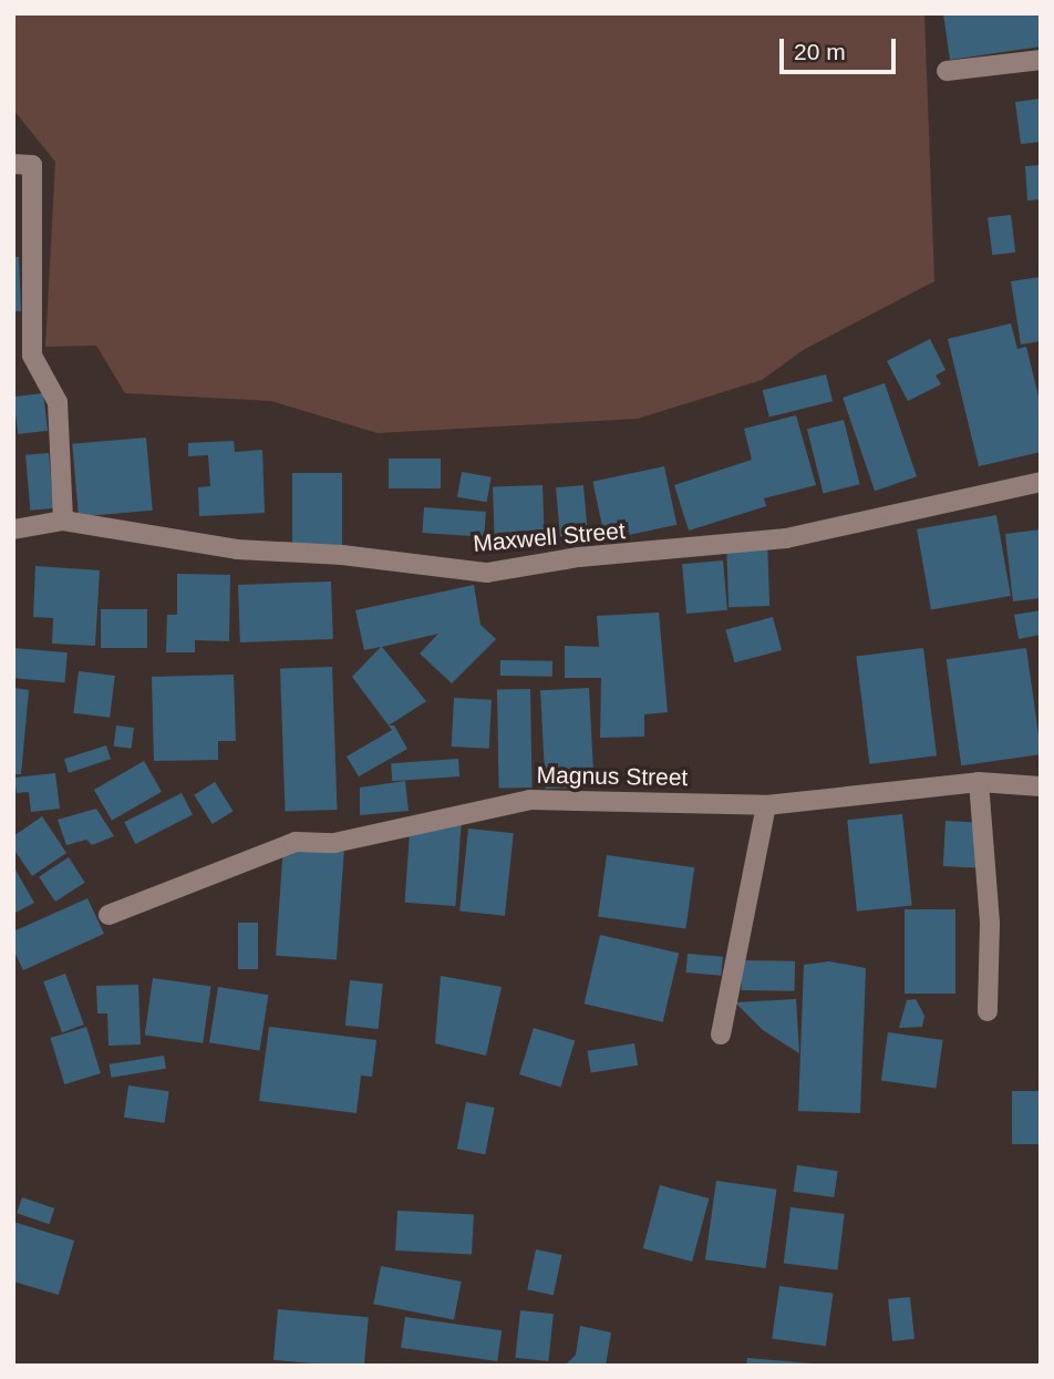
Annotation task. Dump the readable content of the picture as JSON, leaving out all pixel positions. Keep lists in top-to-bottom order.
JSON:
{
  "streets": {
    "street": ["Maxwell Street", "Magnus Street"]
  },
  "scale_bar": "20 m"
}
